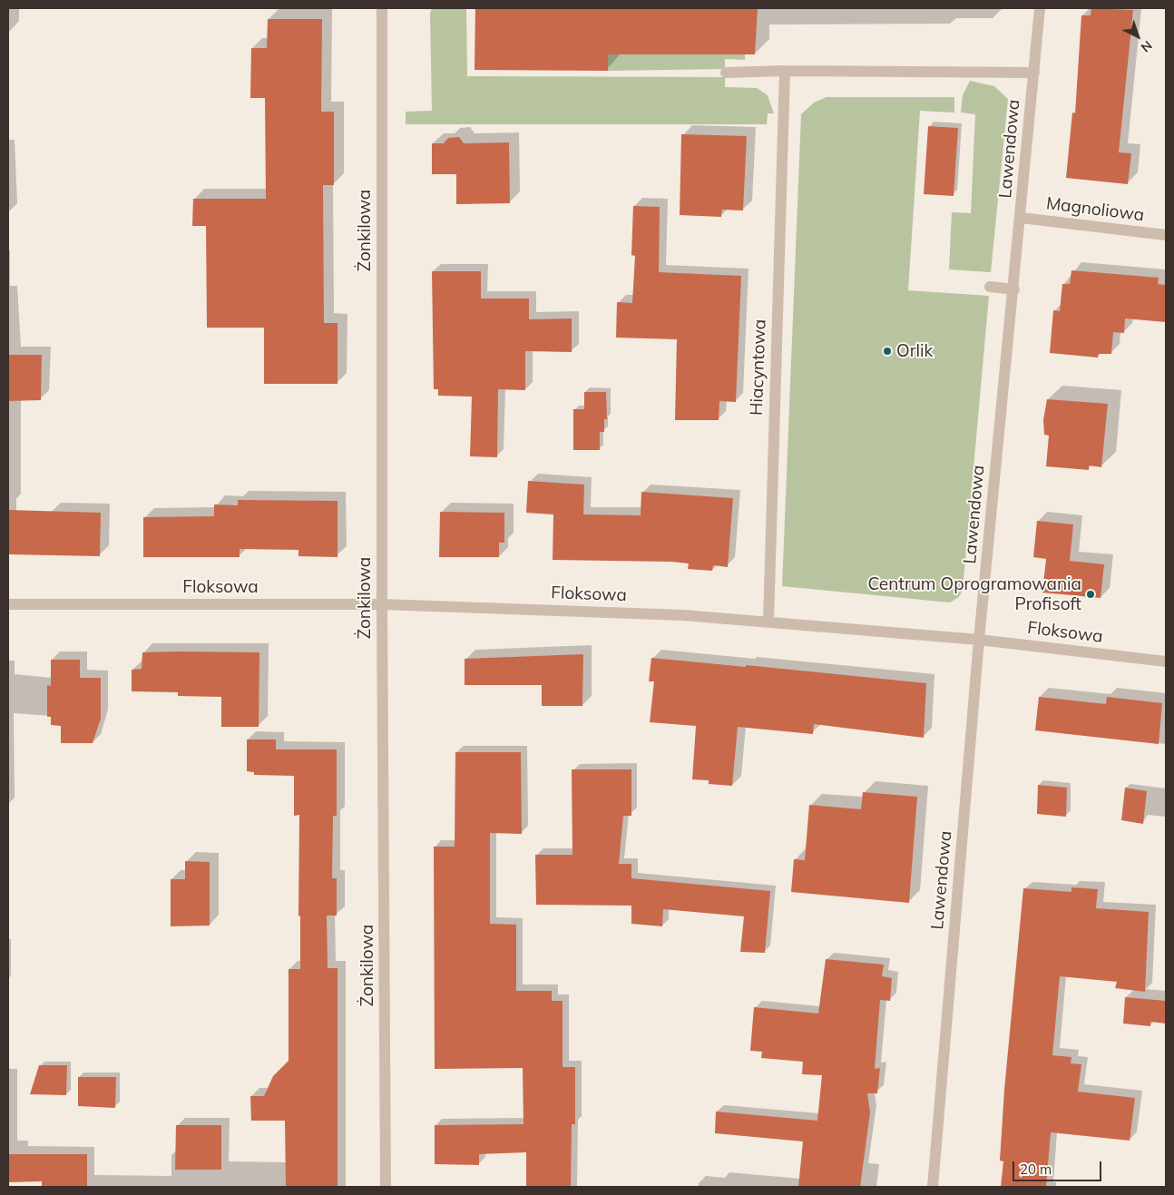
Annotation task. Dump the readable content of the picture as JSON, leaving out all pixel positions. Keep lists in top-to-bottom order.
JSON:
{
  "streets": {
    "street": [
      "Lawendowa",
      "Magnoliowa",
      "Żonkilowa",
      "Hiacyntowa",
      "Floksowa"
    ]
  },
  "crossings": [
    ["Lawendowa", "Magnoliowa"],
    ["Lawendowa", "Floksowa"],
    ["Żonkilowa", "Floksowa"],
    ["Hiacyntowa", "Floksowa"]
  ],
  "places": ["Orlik", "Centrum Oprogramowania Profisoft"],
  "scale_bar": "20 m",
  "north": "bottom right"
}
